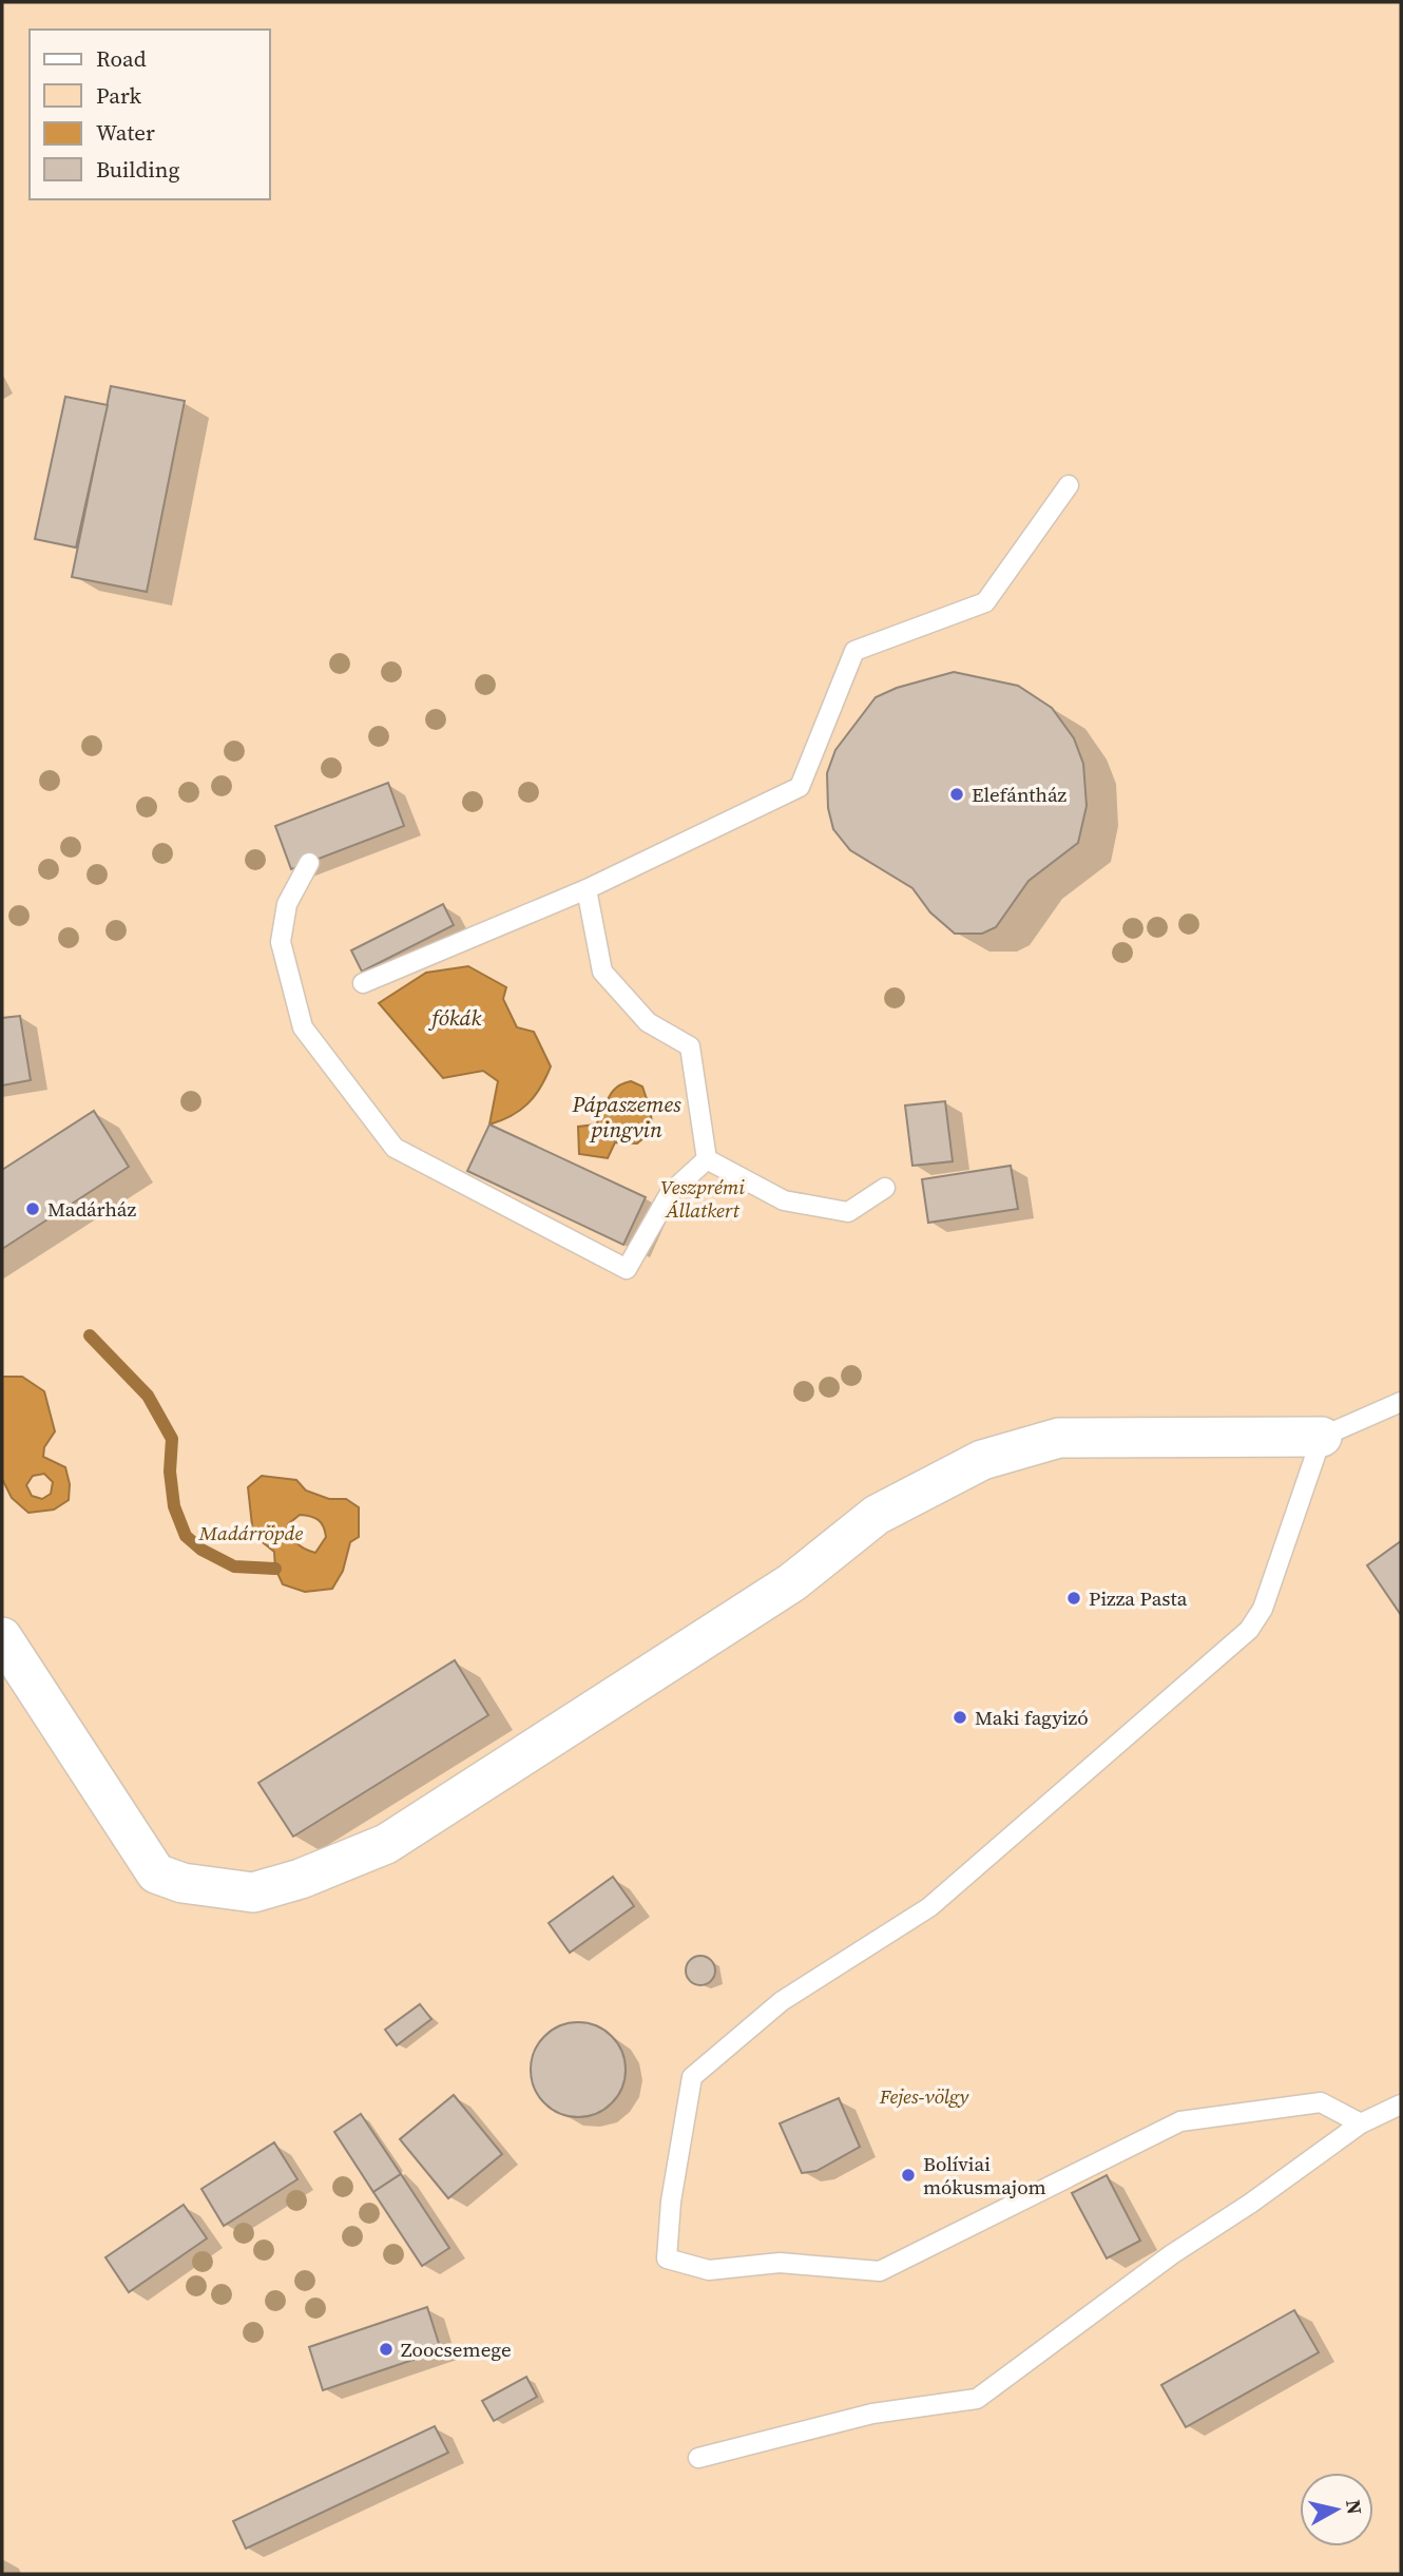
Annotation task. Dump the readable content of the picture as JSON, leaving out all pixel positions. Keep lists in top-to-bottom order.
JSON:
{
  "water": ["fókák", "Pápaszemes pingvin"],
  "parks": ["Veszprémi Állatkert", "Madárröpde", "Fejes-völgy"],
  "places": [
    "Elefántház",
    "Madárház",
    "Pizza Pasta",
    "Maki fagyizó",
    "Bolíviai mókusmajom",
    "Zoocsemege"
  ],
  "legend": [
    "Road",
    "Park",
    "Water",
    "Building"
  ],
  "north": "right"
}
